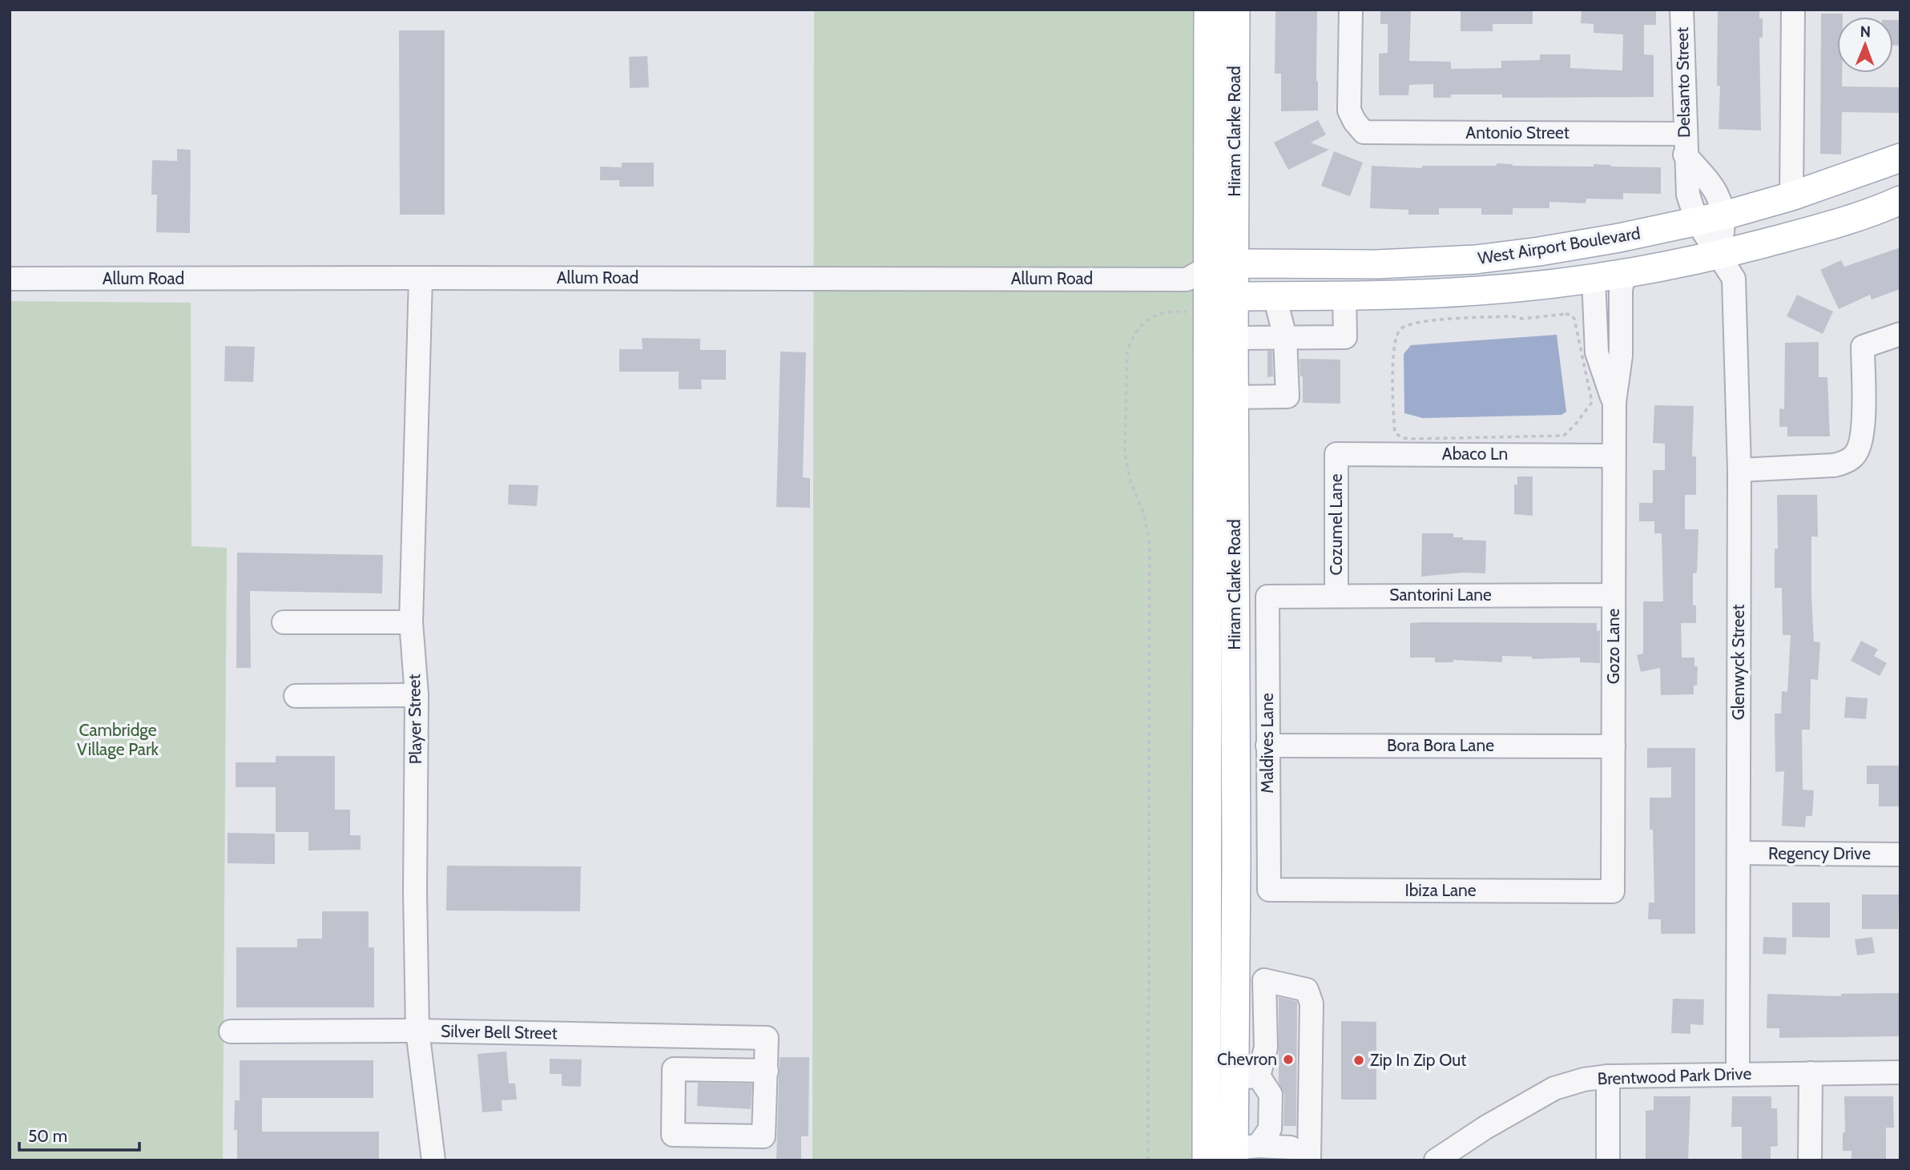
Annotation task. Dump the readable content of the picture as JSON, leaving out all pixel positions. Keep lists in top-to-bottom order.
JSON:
{
  "streets": {
    "main road": ["Hiram Clarke Road", "West Airport Boulevard"],
    "street": [
      "Delsanto Street",
      "Antonio Street",
      "Allum Road",
      "Abaco Ln",
      "Cozumel Lane",
      "Santorini Lane",
      "Gozo Lane",
      "Glenwyck Street",
      "Player Street",
      "Maldives Lane",
      "Bora Bora Lane",
      "Regency Drive",
      "Ibiza Lane",
      "Silver Bell Street",
      "Brentwood Park Drive"
    ]
  },
  "crossings": [
    ["Delsanto Street", "Antonio Street"],
    ["Delsanto Street", "West Airport Boulevard"],
    ["Delsanto Street", "Glenwyck Street"],
    ["Hiram Clarke Road", "West Airport Boulevard"],
    ["Hiram Clarke Road", "Allum Road"],
    ["West Airport Boulevard", "Allum Road"],
    ["West Airport Boulevard", "Glenwyck Street"],
    ["Allum Road", "Player Street"],
    ["Abaco Ln", "Cozumel Lane"],
    ["Abaco Ln", "Gozo Lane"],
    ["Cozumel Lane", "Santorini Lane"],
    ["Santorini Lane", "Gozo Lane"],
    ["Santorini Lane", "Maldives Lane"],
    ["Gozo Lane", "Bora Bora Lane"],
    ["Gozo Lane", "Ibiza Lane"],
    ["Glenwyck Street", "Regency Drive"],
    ["Glenwyck Street", "Brentwood Park Drive"],
    ["Player Street", "Silver Bell Street"],
    ["Maldives Lane", "Bora Bora Lane"],
    ["Maldives Lane", "Ibiza Lane"]
  ],
  "parks": ["Cambridge Village Park"],
  "places": ["Chevron", "Zip In Zip Out"],
  "scale_bar": "50 m",
  "north": "top"
}
